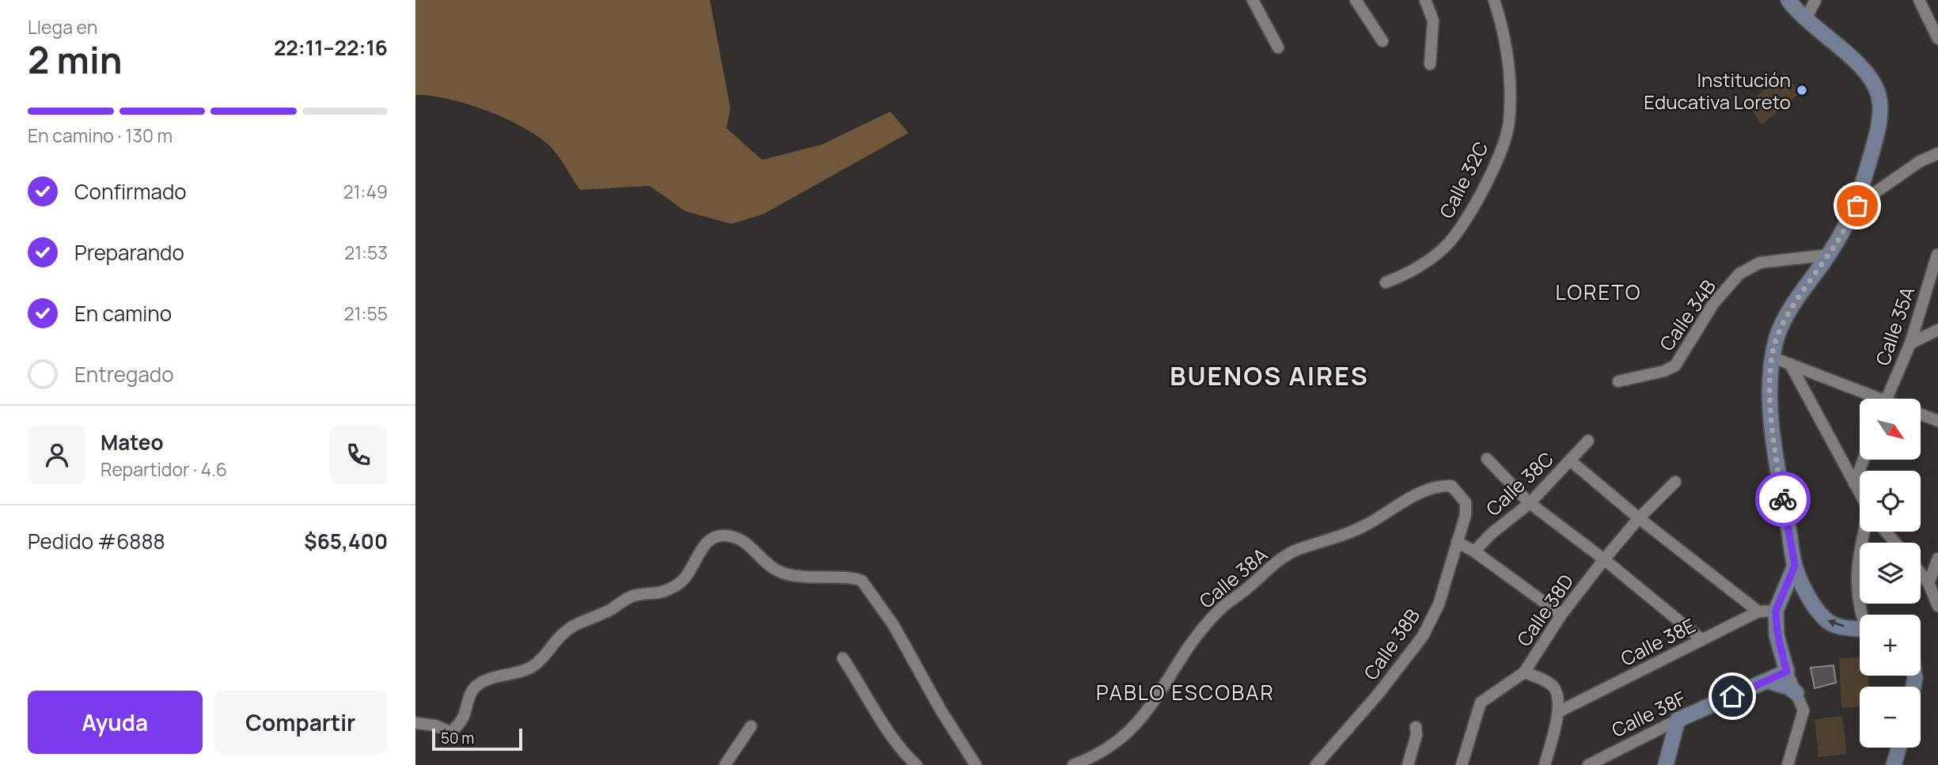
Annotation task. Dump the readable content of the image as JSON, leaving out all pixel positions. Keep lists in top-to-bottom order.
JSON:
{
  "streets": {
    "street": [
      "Calle 32C",
      "Calle 34B",
      "Calle 35A",
      "Calle 38C",
      "Calle 38A",
      "Calle 38D",
      "Calle 38E",
      "Calle 38B",
      "Calle 38F"
    ]
  },
  "crossings": [
    ["Calle 38A", "Calle 38B"]
  ],
  "districts": ["LORETO", "BUENOS AIRES", "PABLO ESCOBAR"],
  "places": ["Institución Educativa Loreto"],
  "scale_bar": "50 m",
  "north": "bottom right",
  "page": {
    "heading": ["2 min", "Llega en", "22:11–22:16"],
    "panel": [
      "Mateo",
      "Repartidor · 4.6",
      "Pedido #6888",
      "$65,400"
    ],
    "bar": "En camino · 130 m",
    "list": [
      ["Confirmado", "21:49"],
      ["Preparando", "21:53"],
      ["En camino", "21:55"],
      "Entregado"
    ],
    "map_buttons": ["+", "−"],
    "buttons": ["Ayuda", "Compartir"],
    "scale": "50 m"
  }
}
